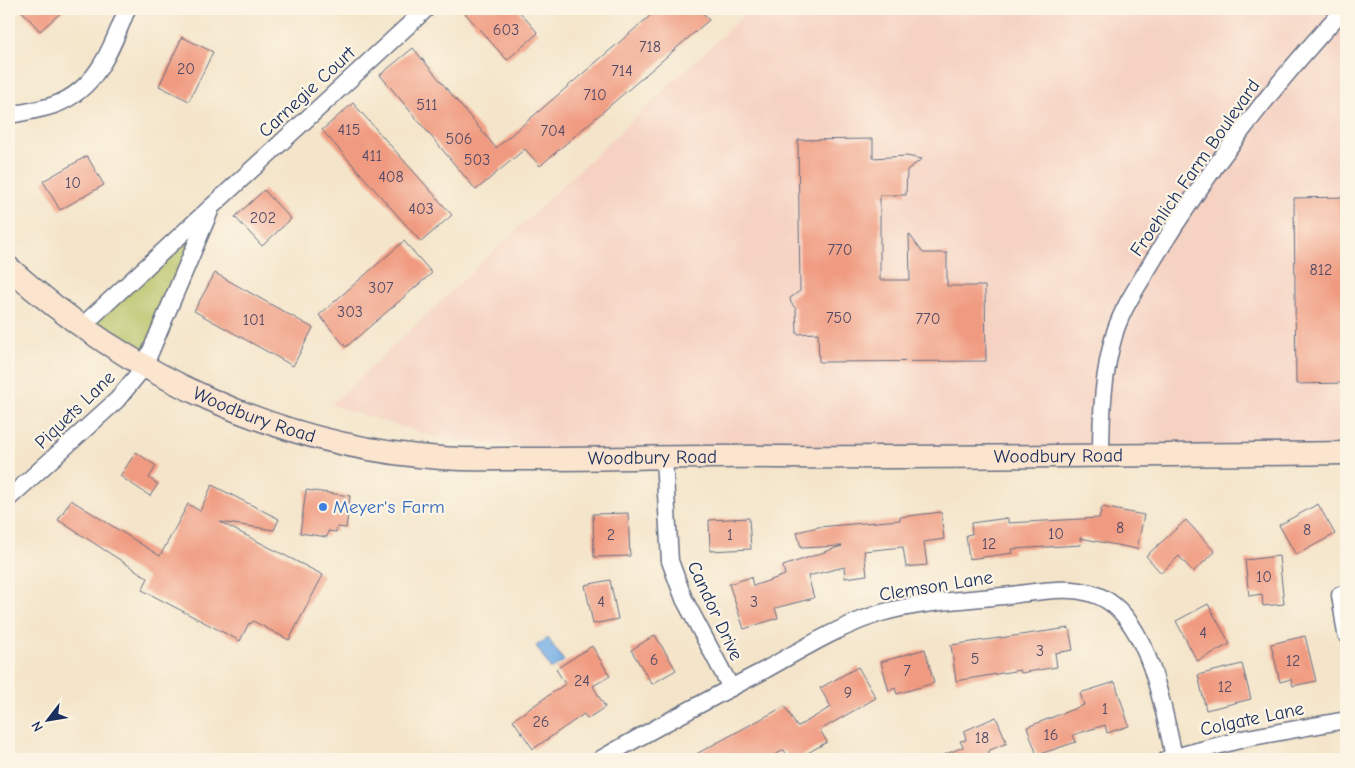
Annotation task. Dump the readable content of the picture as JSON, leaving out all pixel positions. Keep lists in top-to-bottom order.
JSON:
{
  "streets": {
    "main road": ["Woodbury Road"],
    "street": [
      "Carnegie Court",
      "Froehlich Farm Boulevard",
      "Piquets Lane",
      "Clemson Lane",
      "Candor Drive",
      "Colgate Lane"
    ]
  },
  "crossings": [
    ["Carnegie Court", "Piquets Lane"],
    ["Carnegie Court", "Woodbury Road"],
    ["Froehlich Farm Boulevard", "Woodbury Road"],
    ["Piquets Lane", "Woodbury Road"],
    ["Woodbury Road", "Candor Drive"],
    ["Clemson Lane", "Candor Drive"],
    ["Clemson Lane", "Colgate Lane"]
  ],
  "places": ["Meyer's Farm"],
  "house_numbers": [
    "603",
    "718",
    "20",
    "714",
    "710",
    "511",
    "415",
    "704",
    "506",
    "411",
    "503",
    "408",
    "10",
    "403",
    "202",
    "770",
    "812",
    "307",
    "303",
    "750",
    "770",
    "101",
    "8",
    "8",
    "10",
    "2",
    "1",
    "12",
    "10",
    "4",
    "3",
    "4",
    "3",
    "5",
    "6",
    "12",
    "7",
    "24",
    "12",
    "9",
    "1",
    "26",
    "16",
    "18"
  ],
  "north": "bottom left"
}
